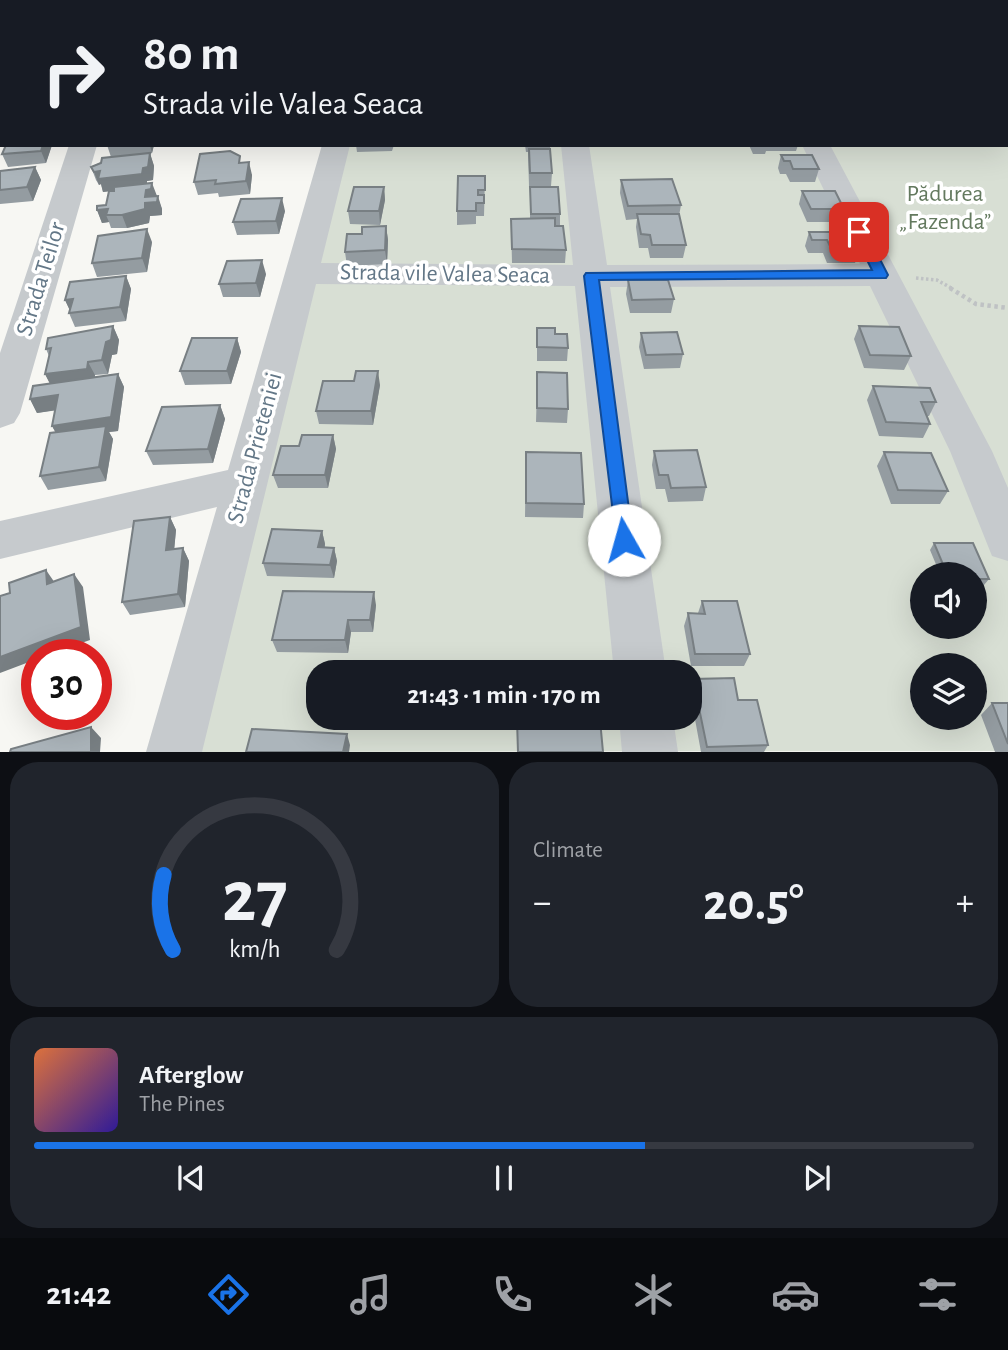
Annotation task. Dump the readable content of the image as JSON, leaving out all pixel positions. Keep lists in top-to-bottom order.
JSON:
{
  "streets": {
    "street": ["Strada vile Valea Seaca", "Strada Teilor", "Strada Prieteniei"]
  },
  "crossings": [
    ["Strada vile Valea Seaca", "Strada Prieteniei"]
  ],
  "parks": ["Pădurea „Fazenda”"],
  "page": {
    "turn": ["80 m", "Strada vile Valea Seaca"],
    "limit": "30",
    "trip": "21:43 · 1 min · 170 m",
    "tile": "Climate",
    "heat": ["−", "20.5°", "+"],
    "song": ["Afterglow", "The Pines"],
    "tabs": "21:42",
    "gauge": ["27", "km/h"]
  }
}
